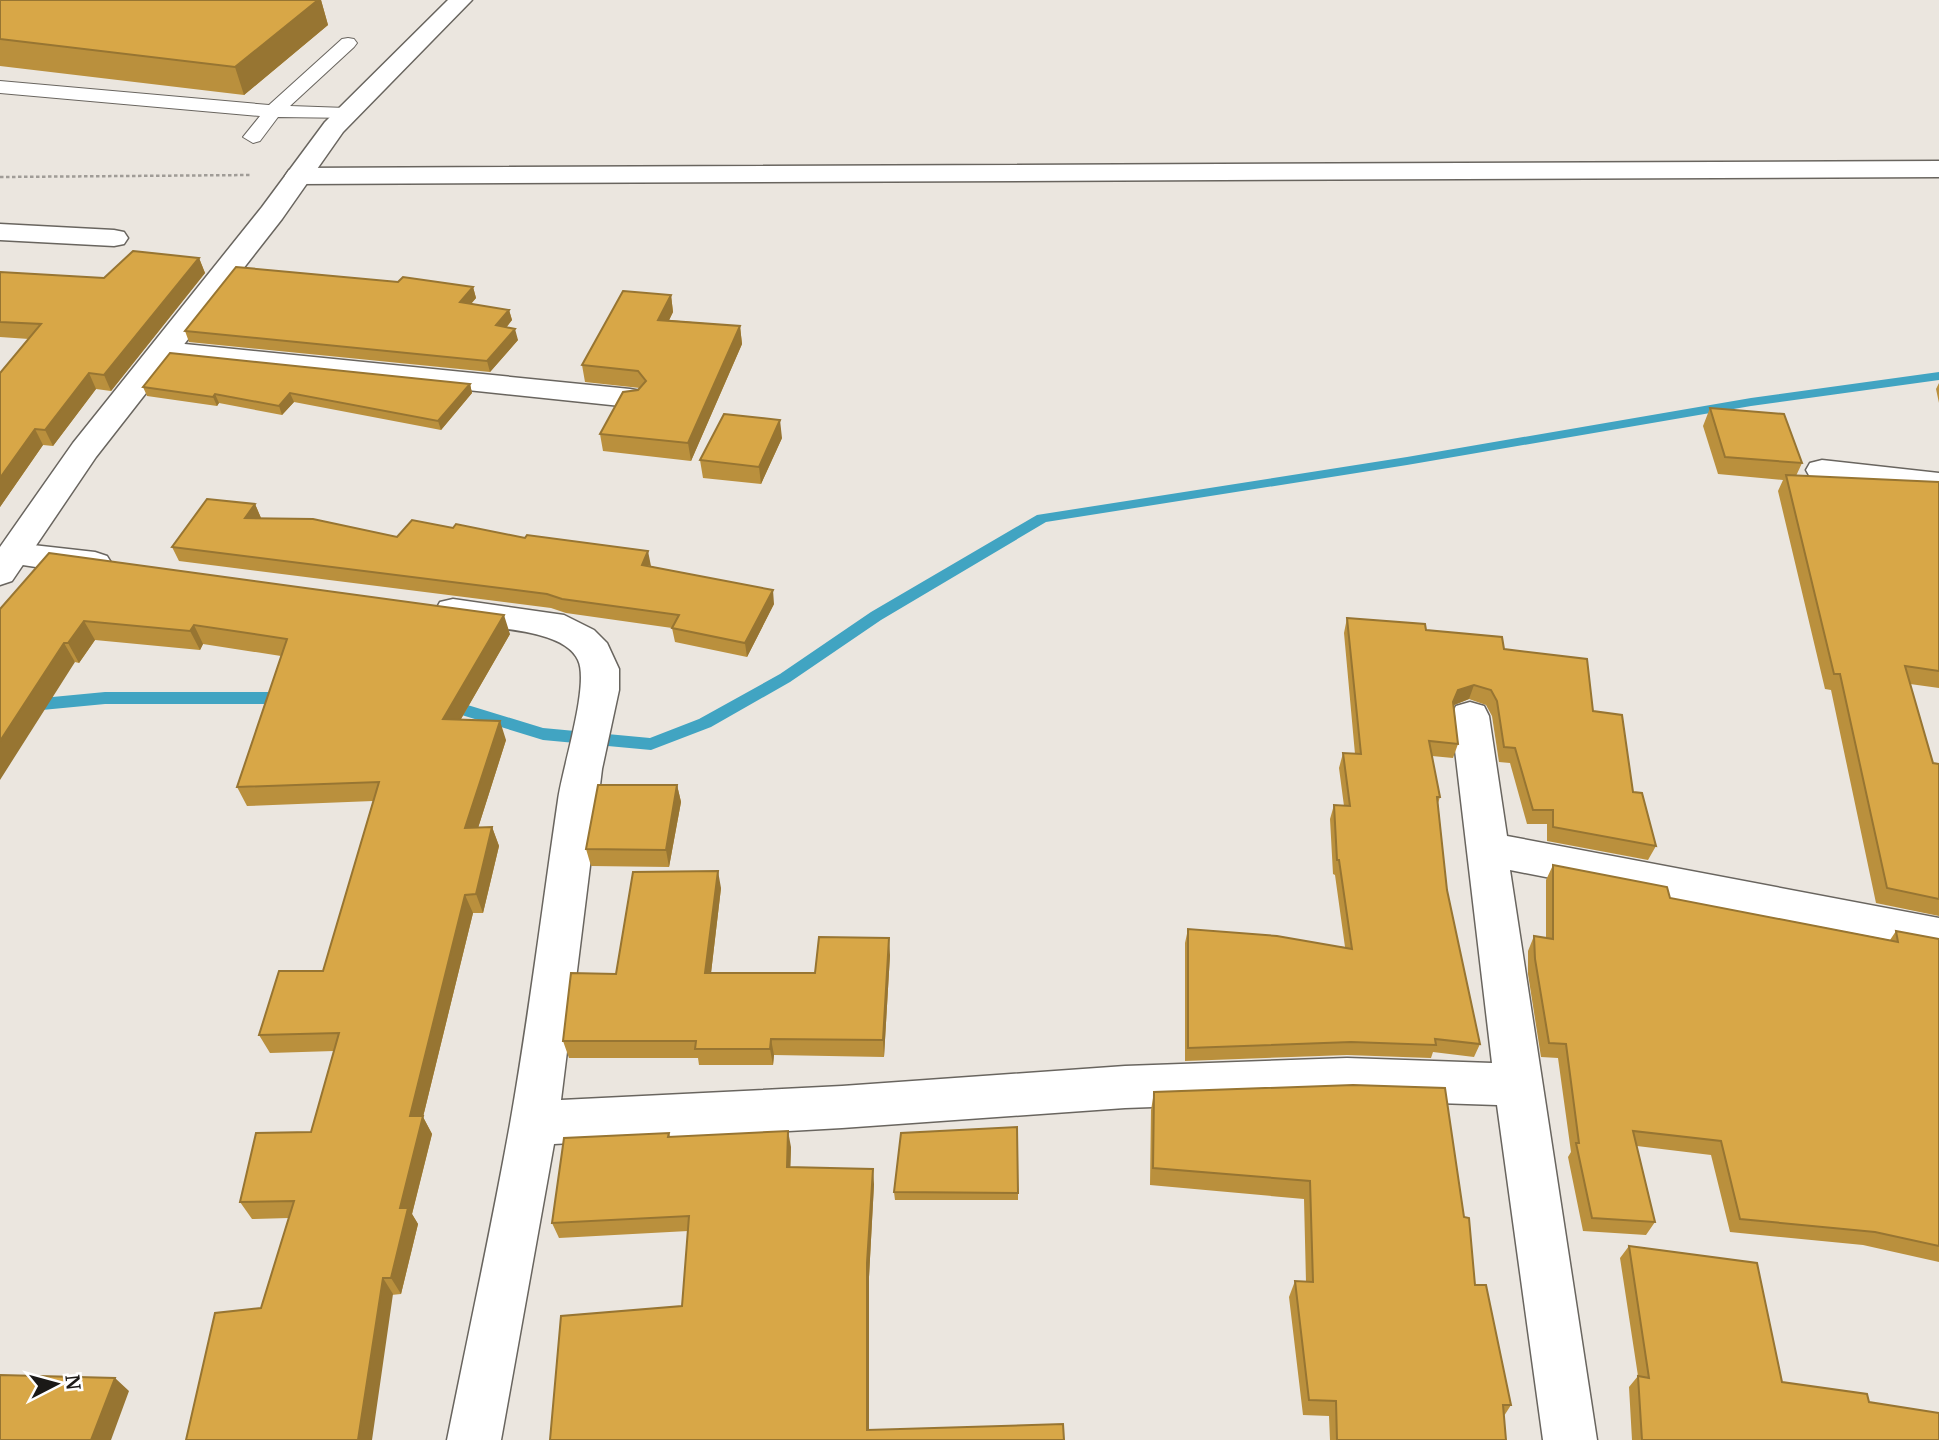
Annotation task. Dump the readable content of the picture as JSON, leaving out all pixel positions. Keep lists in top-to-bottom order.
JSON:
{
  "north": "right"
}
